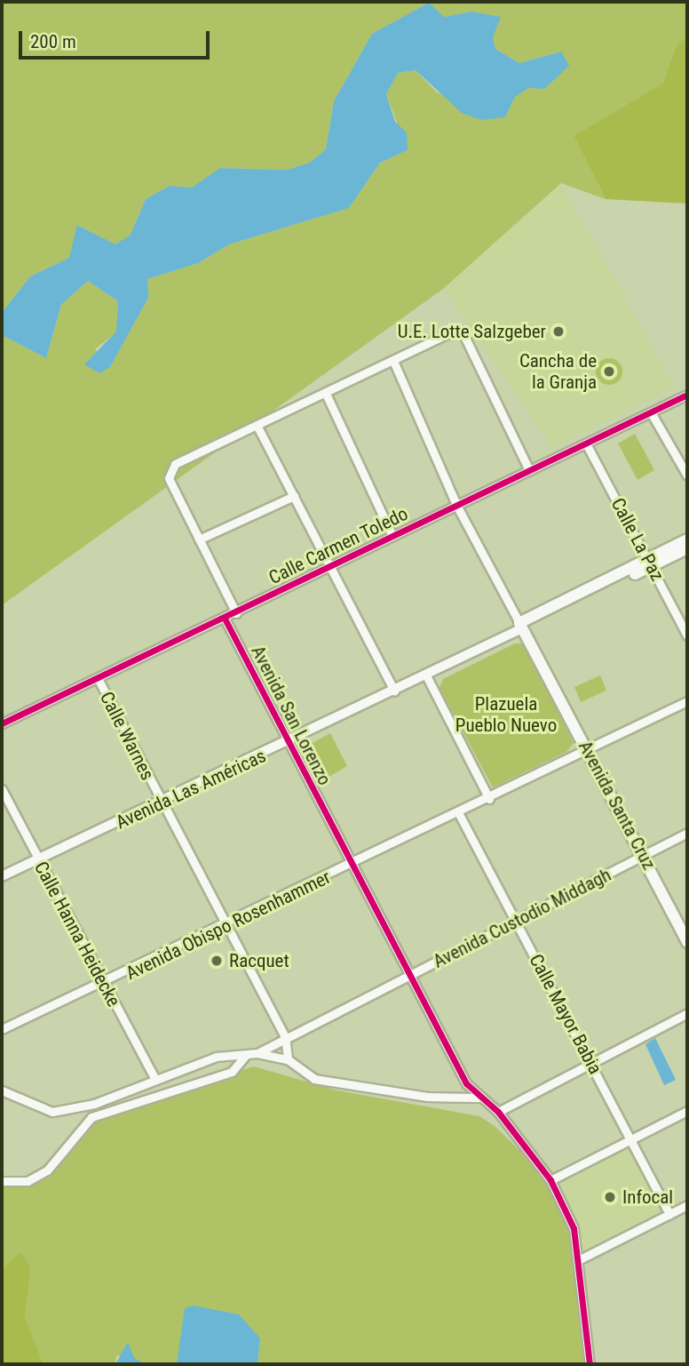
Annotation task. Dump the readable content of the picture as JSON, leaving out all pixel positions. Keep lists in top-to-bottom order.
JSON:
{
  "streets": {
    "main road": ["Avenida Las Américas", "Avenida Santa Cruz"],
    "street": [
      "Calle La Paz",
      "Calle Carmen Toledo",
      "Avenida San Lorenzo",
      "Calle Warnes",
      "Avenida Custodio Middagh",
      "Avenida Obispo Rosenhammer",
      "Calle Hanna Heidecke",
      "Calle Mayor Babia"
    ]
  },
  "crossings": [
    ["Calle La Paz", "Calle Carmen Toledo"],
    ["Calle La Paz", "Avenida Las Américas"],
    ["Calle Carmen Toledo", "Avenida San Lorenzo"],
    ["Calle Carmen Toledo", "Calle Warnes"],
    ["Calle Carmen Toledo", "Avenida Santa Cruz"],
    ["Avenida San Lorenzo", "Avenida Las Américas"],
    ["Avenida San Lorenzo", "Avenida Custodio Middagh"],
    ["Avenida San Lorenzo", "Avenida Obispo Rosenhammer"],
    ["Calle Warnes", "Avenida Las Américas"],
    ["Calle Warnes", "Avenida Custodio Middagh"],
    ["Calle Warnes", "Avenida Obispo Rosenhammer"],
    ["Avenida Las Américas", "Avenida Santa Cruz"],
    ["Avenida Las Américas", "Calle Hanna Heidecke"],
    ["Avenida Santa Cruz", "Avenida Custodio Middagh"],
    ["Avenida Santa Cruz", "Avenida Obispo Rosenhammer"],
    ["Avenida Custodio Middagh", "Calle Mayor Babia"],
    ["Avenida Obispo Rosenhammer", "Calle Hanna Heidecke"],
    ["Avenida Obispo Rosenhammer", "Calle Mayor Babia"]
  ],
  "parks": ["Plazuela Pueblo Nuevo"],
  "places": [
    "U.E. Lotte Salzgeber",
    "Cancha de la Granja",
    "Racquet",
    "Infocal"
  ],
  "scale_bar": "200 m"
}
